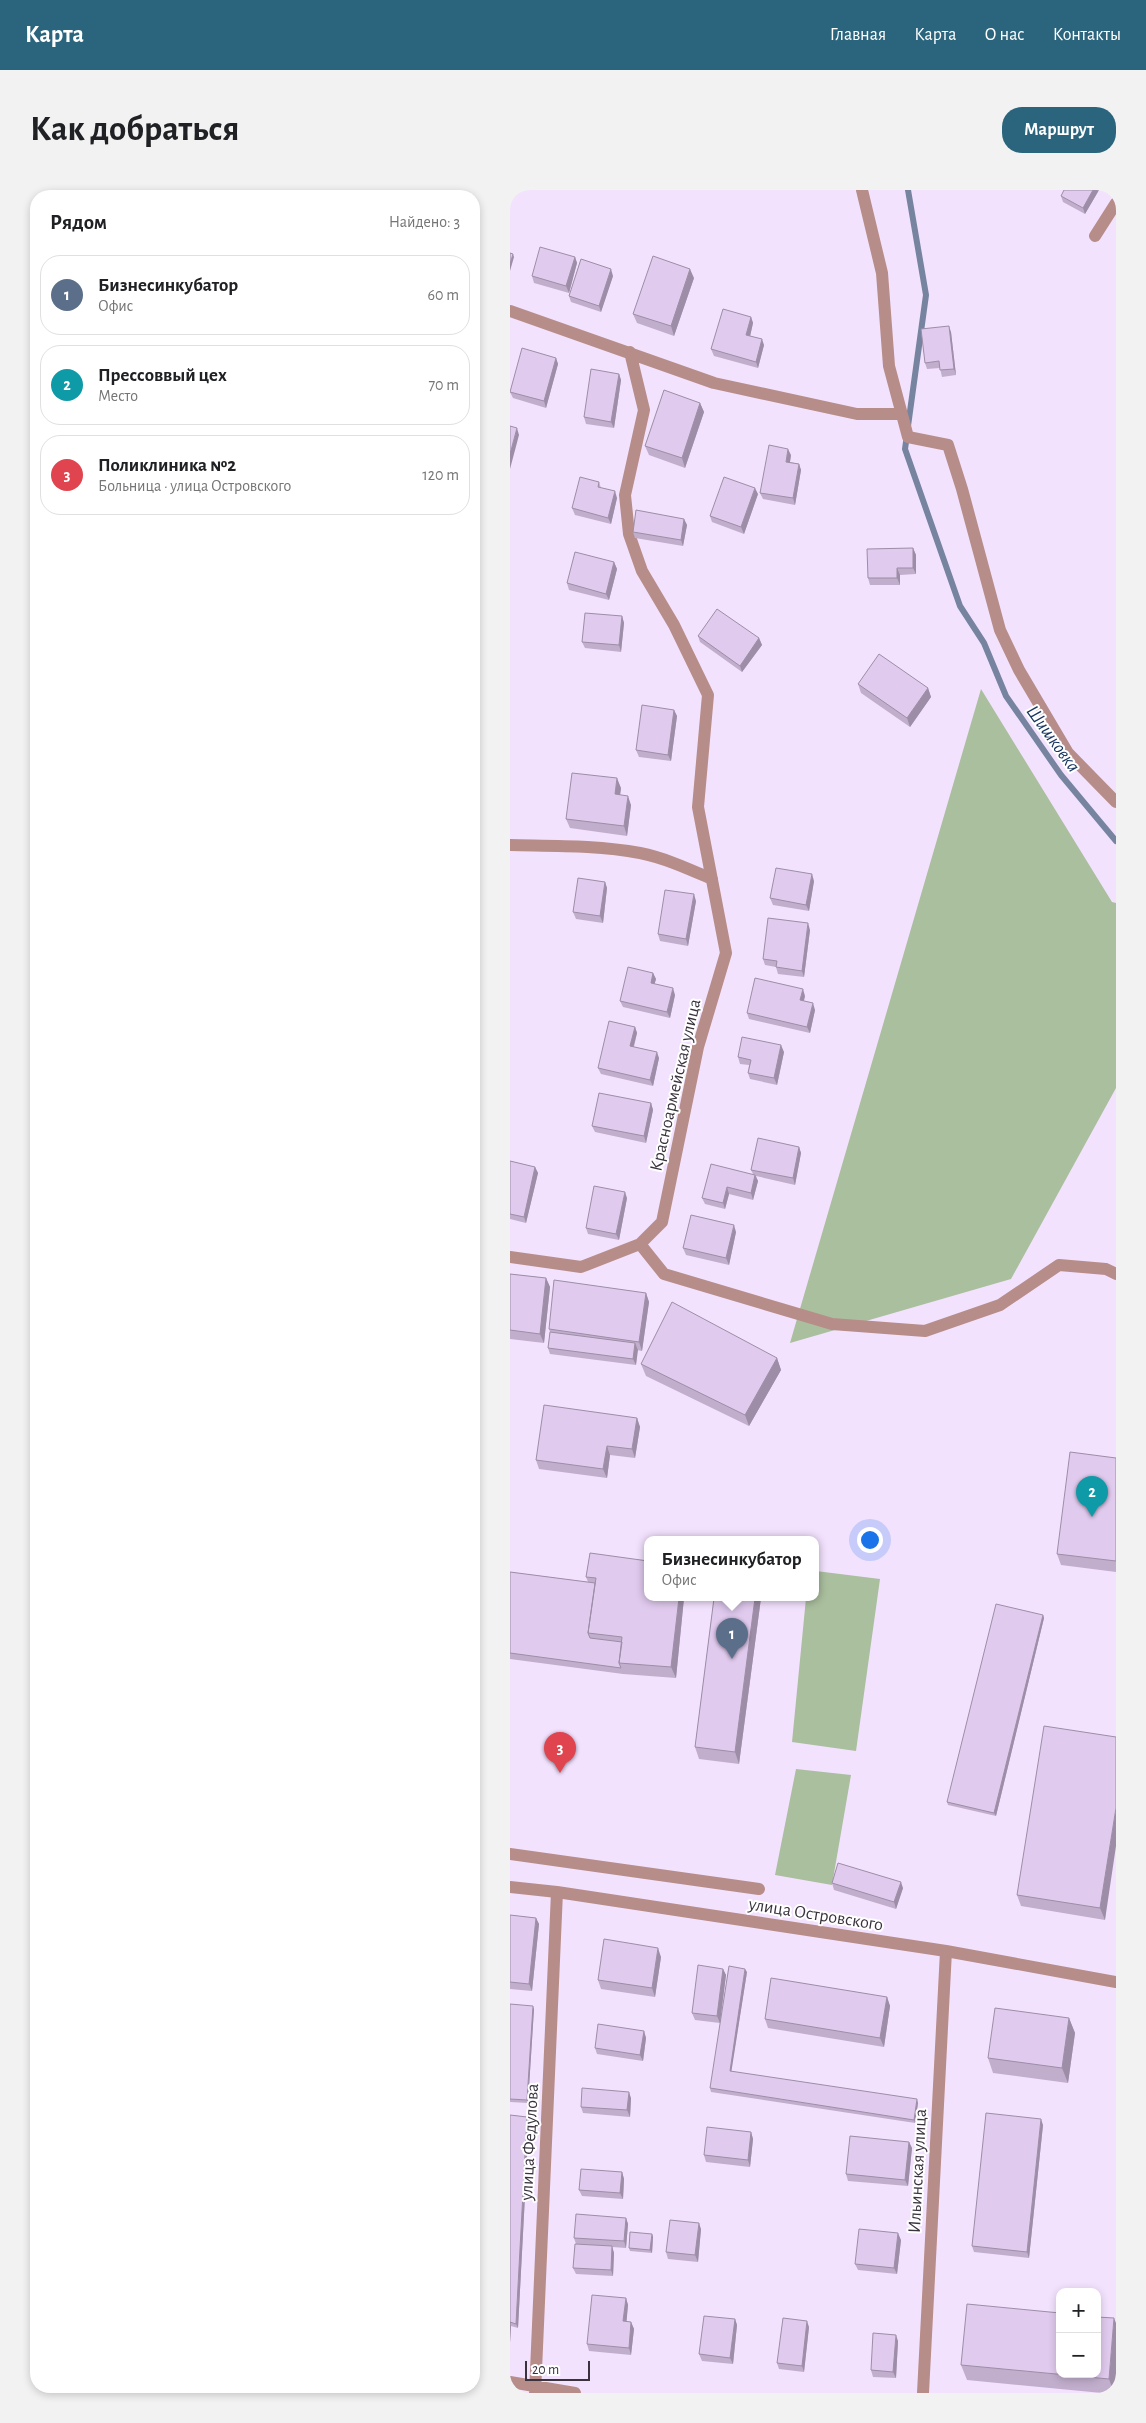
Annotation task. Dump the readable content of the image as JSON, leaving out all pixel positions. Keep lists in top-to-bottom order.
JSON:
{
  "streets": {
    "street": [
      "Красноармейская улица",
      "улица Островского",
      "улица Федулова",
      "Ильинская улица"
    ]
  },
  "crossings": [
    ["улица Островского", "улица Федулова"],
    ["улица Островского", "Ильинская улица"]
  ],
  "water": ["Шишковка"],
  "scale_bar": "20 m",
  "page": {
    "header": "Карта",
    "nav": [
      "Главная",
      "Карта",
      "О нас",
      "Контакты"
    ],
    "buttons": "Маршрут",
    "title": "Как добраться",
    "heading": ["Рядом", "Найдено: 3"],
    "list": [
      {
        "mark": "1",
        "name": "Бизнесинкубатор",
        "note": "Офис",
        "value": "60 m"
      },
      {
        "mark": "2",
        "name": "Прессоввый цех",
        "note": "Место",
        "value": "70 m"
      },
      {
        "mark": "3",
        "name": "Поликлиника №2",
        "note": "Больница · улица Островского",
        "value": "120 m"
      }
    ],
    "pins": ["2", "1", "3"],
    "popup": ["Бизнесинкубатор", "Офис"],
    "map_buttons": ["+", "−"],
    "scale": "20 m"
  }
}
